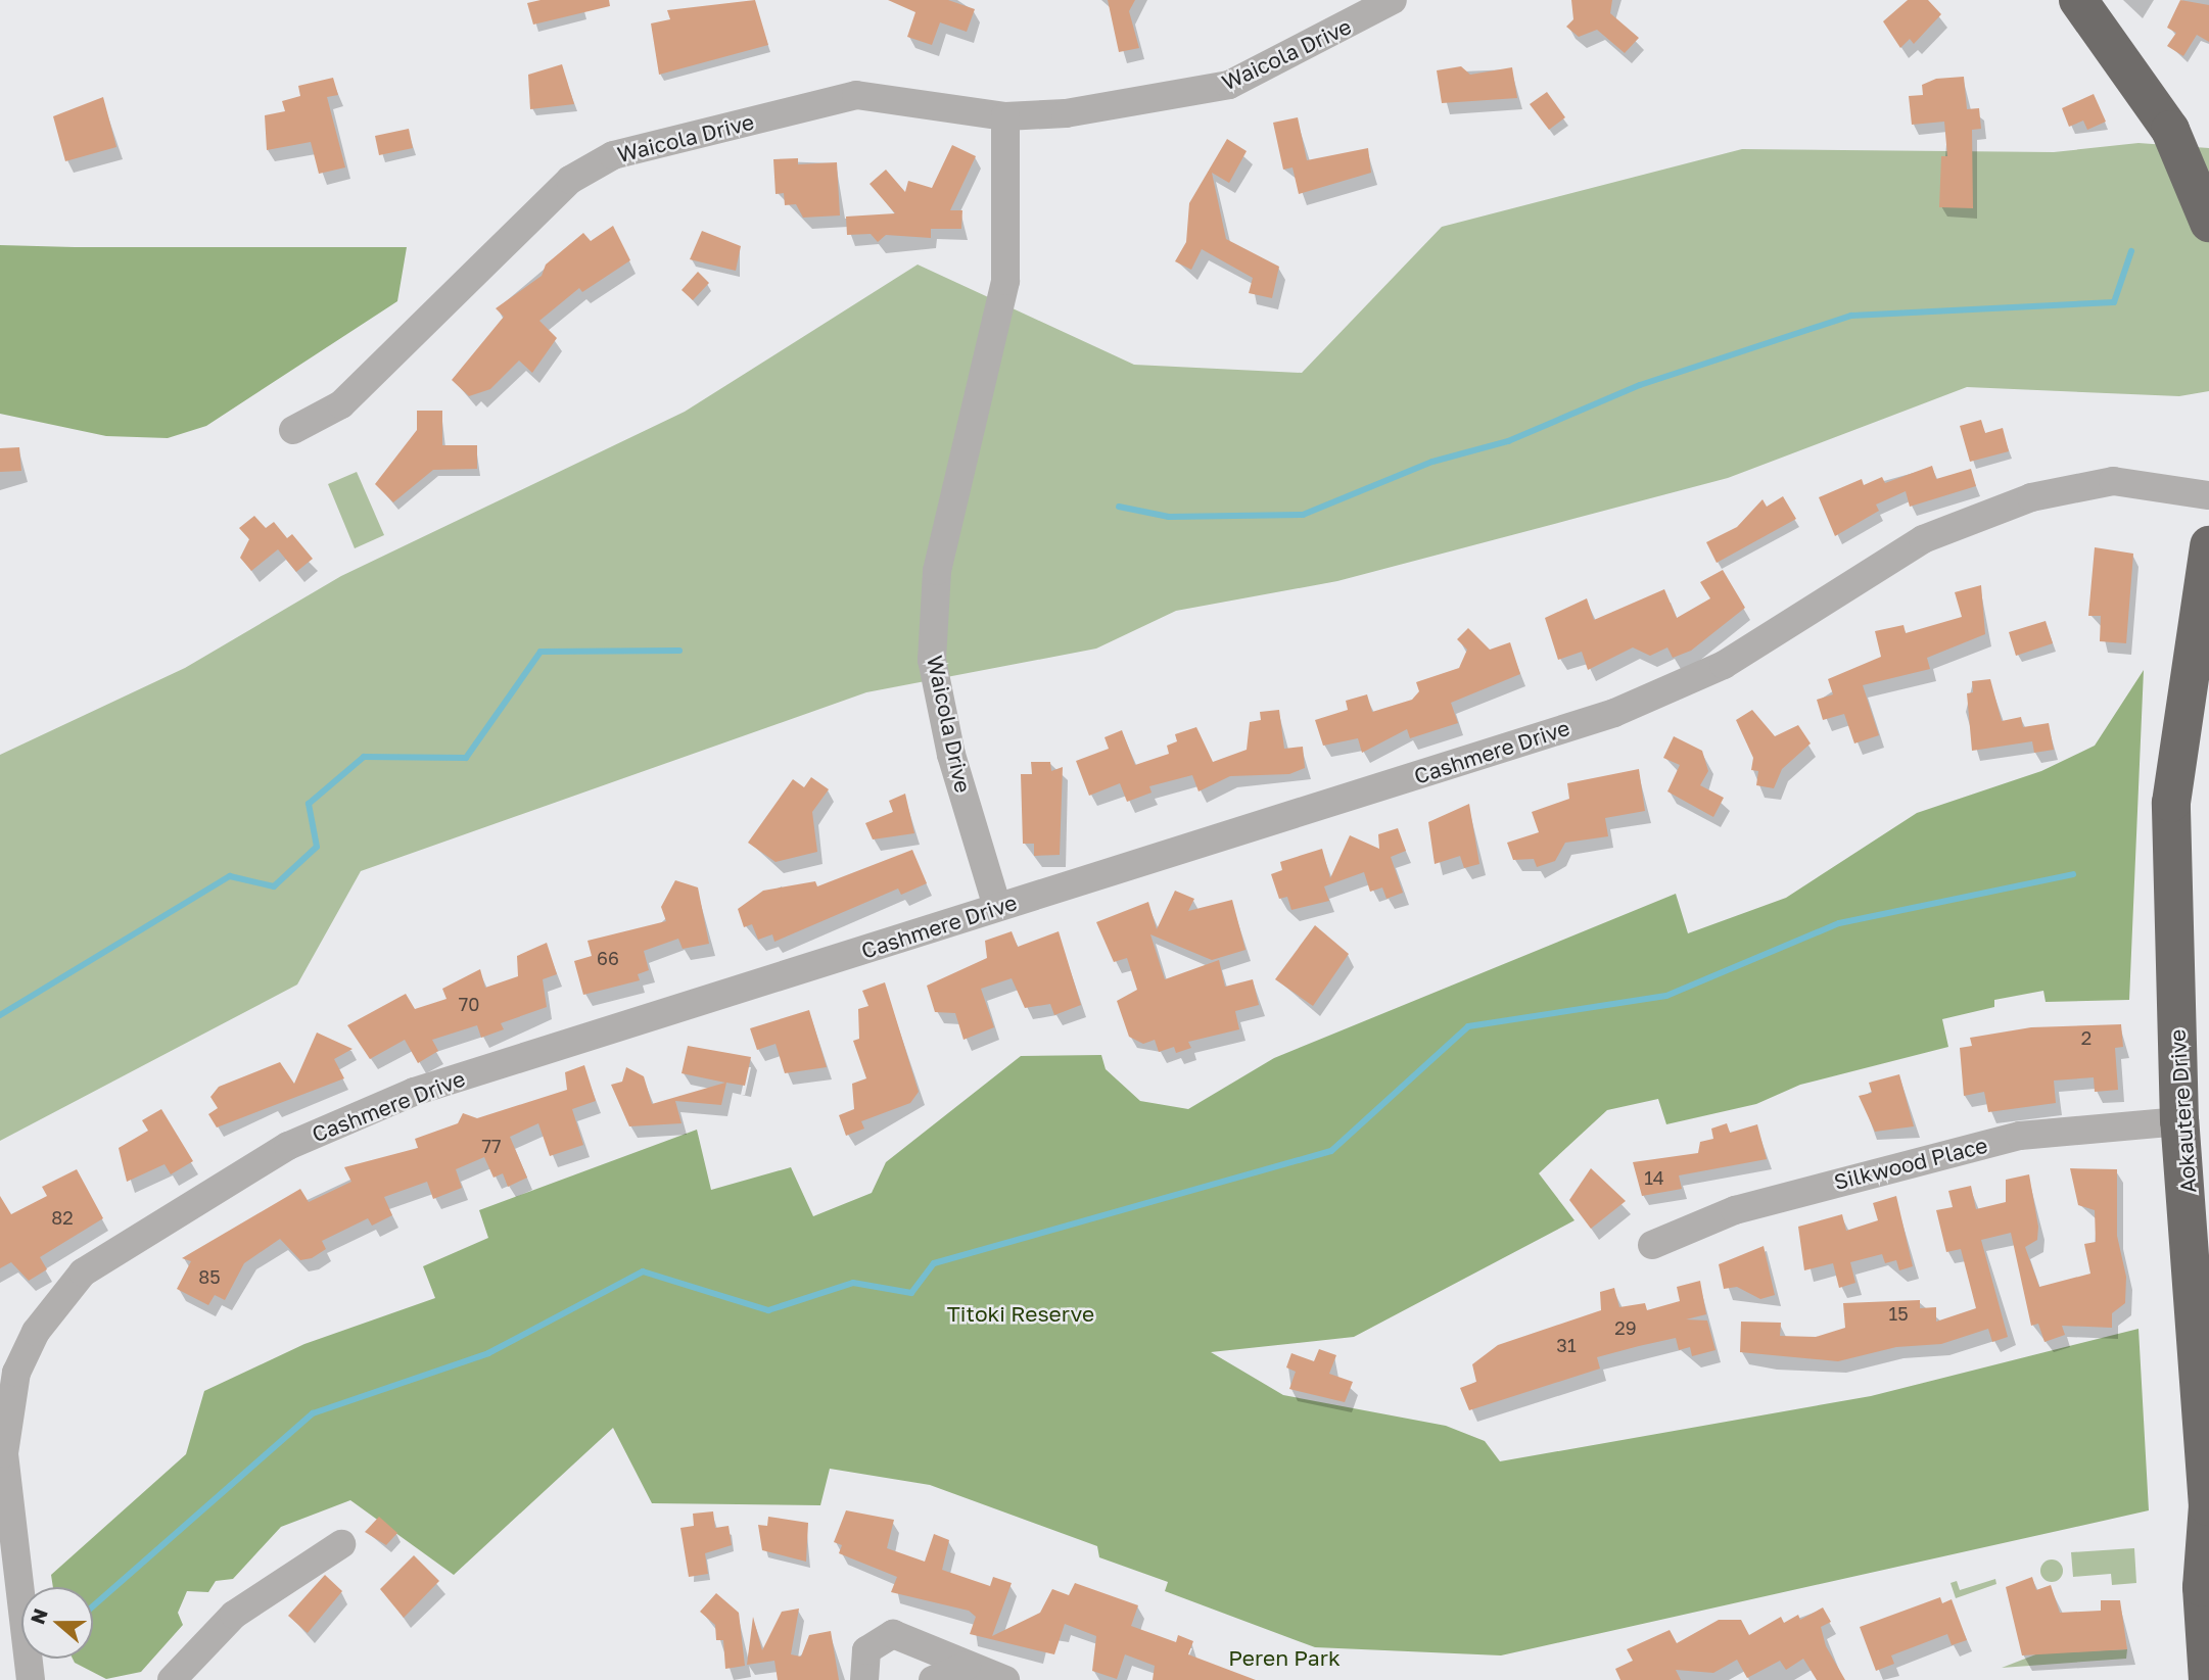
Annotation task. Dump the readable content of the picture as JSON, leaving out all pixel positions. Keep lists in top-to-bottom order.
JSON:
{
  "streets": {
    "highway": ["Aokautere Drive"],
    "street": ["Waicola Drive", "Cashmere Drive", "Silkwood Place"]
  },
  "crossings": [
    ["Waicola Drive", "Cashmere Drive"],
    ["Aokautere Drive", "Silkwood Place"]
  ],
  "parks": ["Titoki Reserve", "Peren Park"],
  "house_numbers": [
    "66",
    "70",
    "2",
    "77",
    "14",
    "82",
    "85",
    "15",
    "29",
    "31"
  ],
  "north": "left"
}
